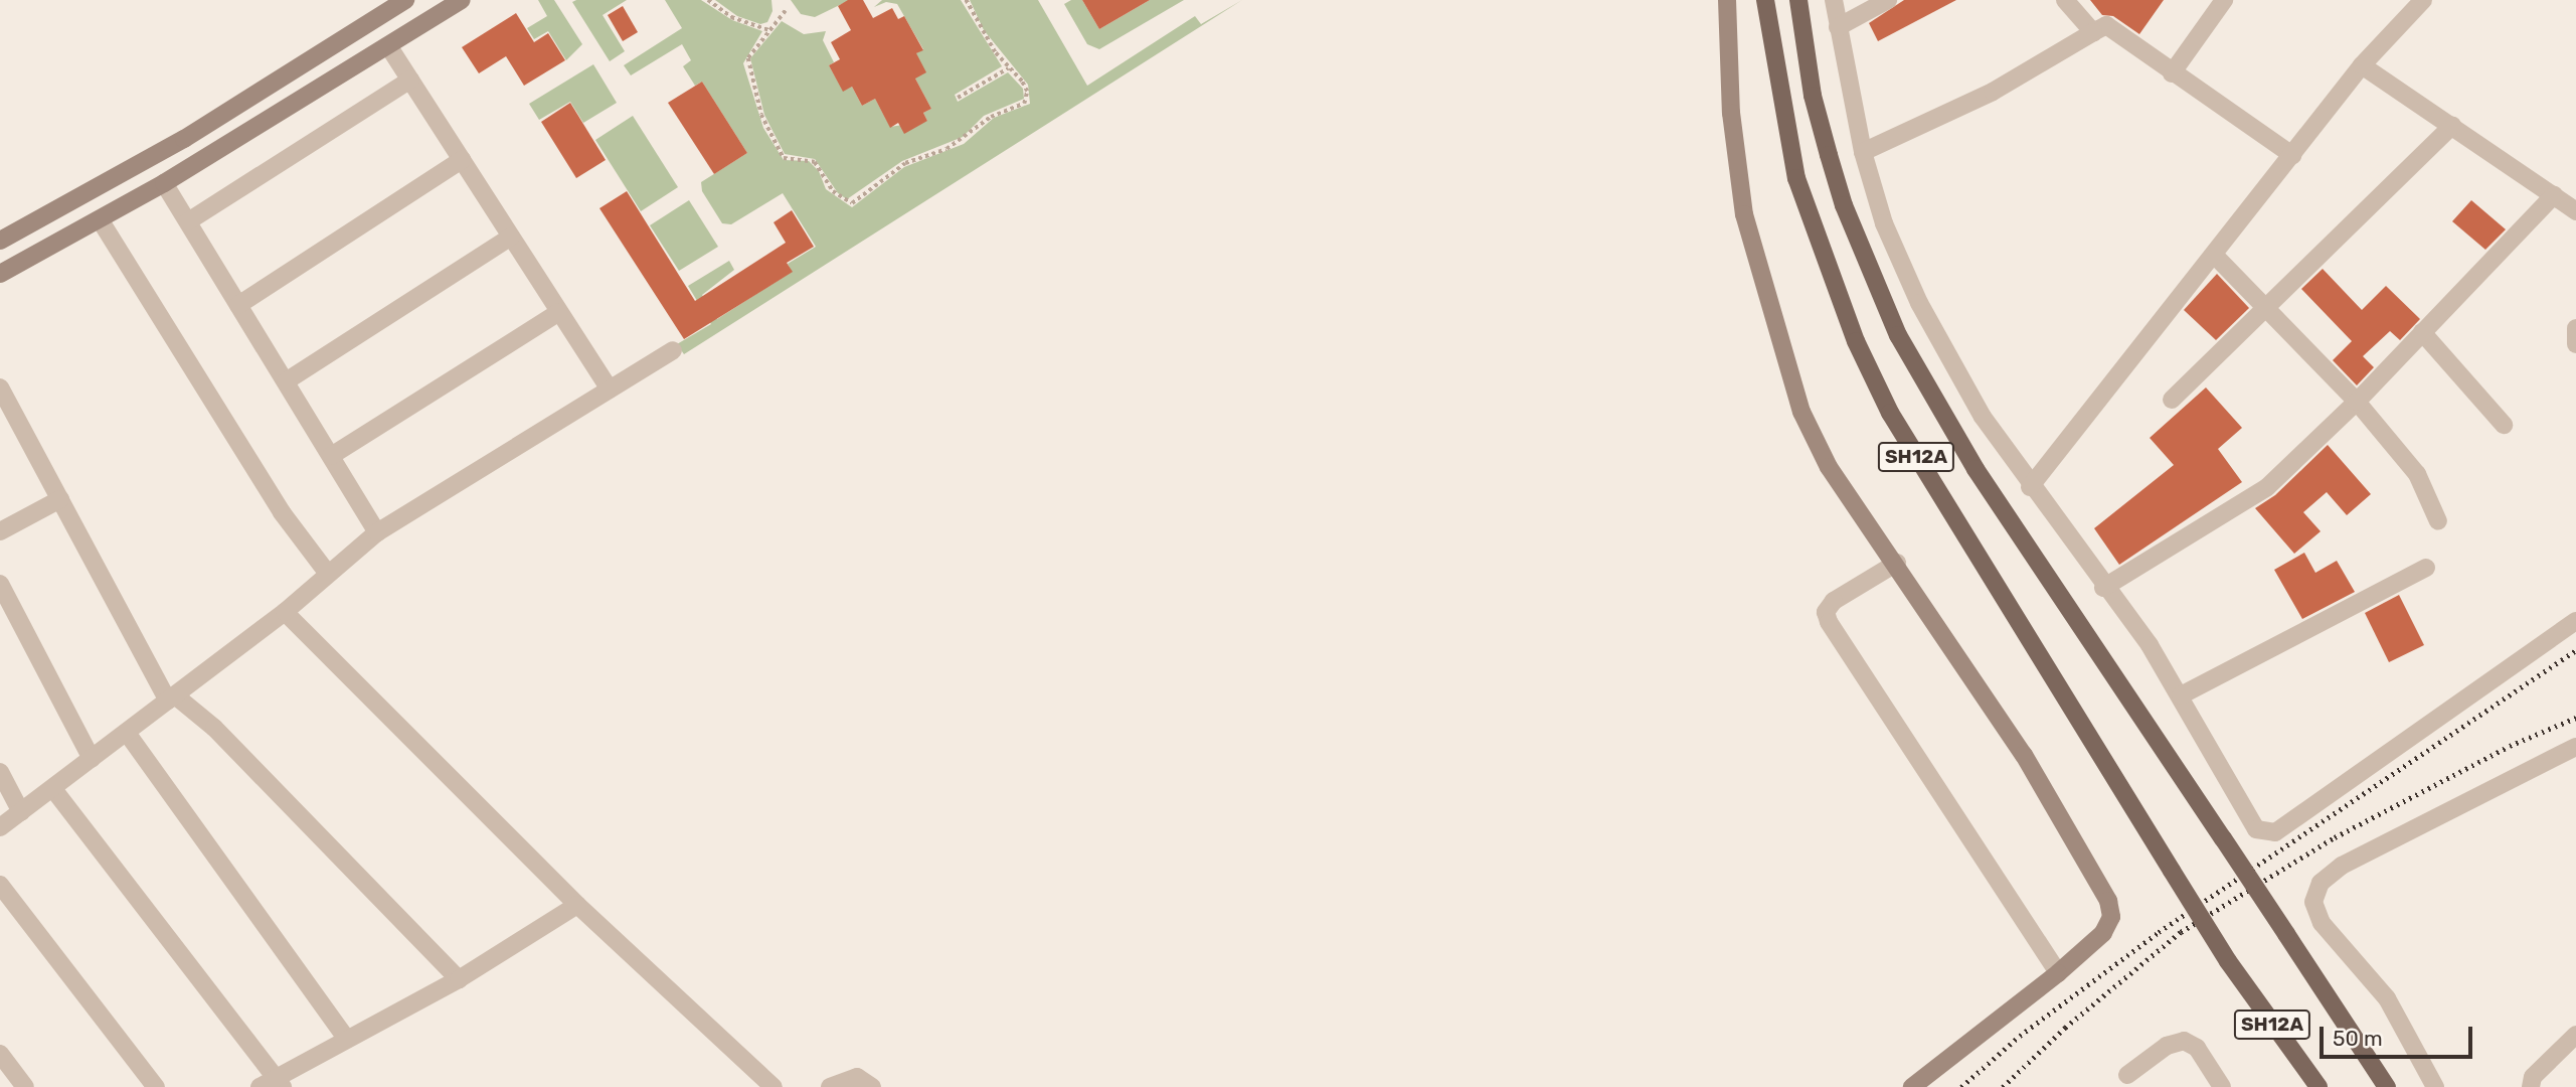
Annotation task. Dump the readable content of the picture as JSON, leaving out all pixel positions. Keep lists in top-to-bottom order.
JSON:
{
  "streets": {
    "main road": ["SH12A"]
  },
  "scale_bar": "50 m"
}
